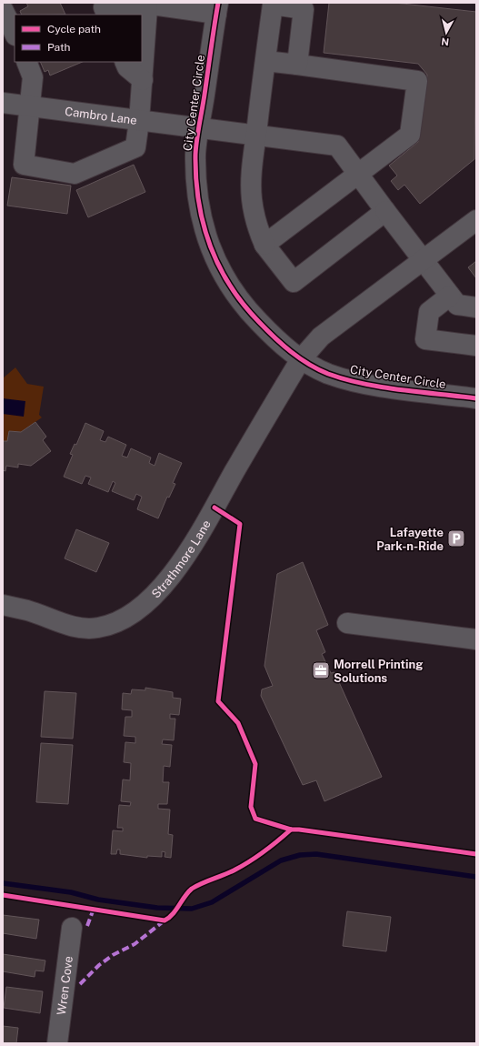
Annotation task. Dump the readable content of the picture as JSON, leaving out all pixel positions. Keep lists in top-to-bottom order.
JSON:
{
  "streets": {
    "street": [
      "City Center Circle",
      "Cambro Lane",
      "Strathmore Lane",
      "Wren Cove"
    ]
  },
  "crossings": [
    ["City Center Circle", "Cambro Lane"],
    ["City Center Circle", "Strathmore Lane"],
    ["Cambro Lane", "Strathmore Lane"]
  ],
  "places": {
    "parking": ["Lafayette Park-n-Ride"],
    "office": ["Morrell Printing Solutions"]
  },
  "legend": ["Cycle path", "Path"],
  "north": "bottom"
}
